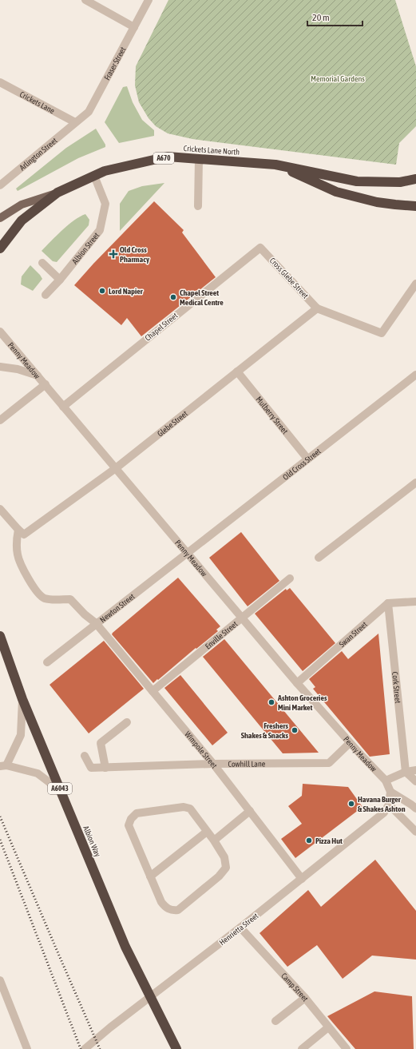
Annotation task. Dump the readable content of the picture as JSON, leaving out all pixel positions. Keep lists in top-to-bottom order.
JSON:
{
  "streets": {
    "highway": [
      "Crickets Lane North",
      "A670",
      "A6043",
      "Albion Way"
    ],
    "street": [
      "Fraser Street",
      "Crickets Lane",
      "Arlington Street",
      "Albion Street",
      "Cross Glebe Street",
      "Chapel Street",
      "Penny Meadow",
      "Mulberry Street",
      "Glebe Street",
      "Old Cross Street",
      "Newton Street",
      "Enville Street",
      "Swan Street",
      "Cork Street",
      "Wimpole Street",
      "Cowhill Lane",
      "Henrietta Street",
      "Camp Street"
    ]
  },
  "crossings": [
    ["Fraser Street", "Crickets Lane"],
    ["Fraser Street", "Arlington Street"],
    ["Crickets Lane", "Arlington Street"],
    ["Crickets Lane North", "Albion Street"],
    ["Cross Glebe Street", "Chapel Street"],
    ["Cross Glebe Street", "Glebe Street"],
    ["Chapel Street", "Penny Meadow"],
    ["Penny Meadow", "Glebe Street"],
    ["Penny Meadow", "Old Cross Street"],
    ["Penny Meadow", "Newton Street"],
    ["Penny Meadow", "Enville Street"],
    ["Penny Meadow", "Swan Street"],
    ["Penny Meadow", "Cowhill Lane"],
    ["Mulberry Street", "Glebe Street"],
    ["Mulberry Street", "Old Cross Street"],
    ["Glebe Street", "Wimpole Street"],
    ["Old Cross Street", "Newton Street"],
    ["Newton Street", "Wimpole Street"],
    ["Enville Street", "Wimpole Street"],
    ["Swan Street", "Cork Street"],
    ["Wimpole Street", "Cowhill Lane"],
    ["Wimpole Street", "Henrietta Street"],
    ["Albion Way", "Henrietta Street"],
    ["Henrietta Street", "Camp Street"]
  ],
  "parks": ["Memorial Gardens"],
  "places": {
    "health": ["Old Cross Pharmacy"],
    "other": [
      "Lord Napier",
      "Chapel Street Medical Centre",
      "Ashton Groceries Mini Market",
      "Freshers Shakes & Snacks",
      "Havana Burger & Shakes Ashton",
      "Pizza Hut"
    ]
  },
  "scale_bar": "20 m"
}
